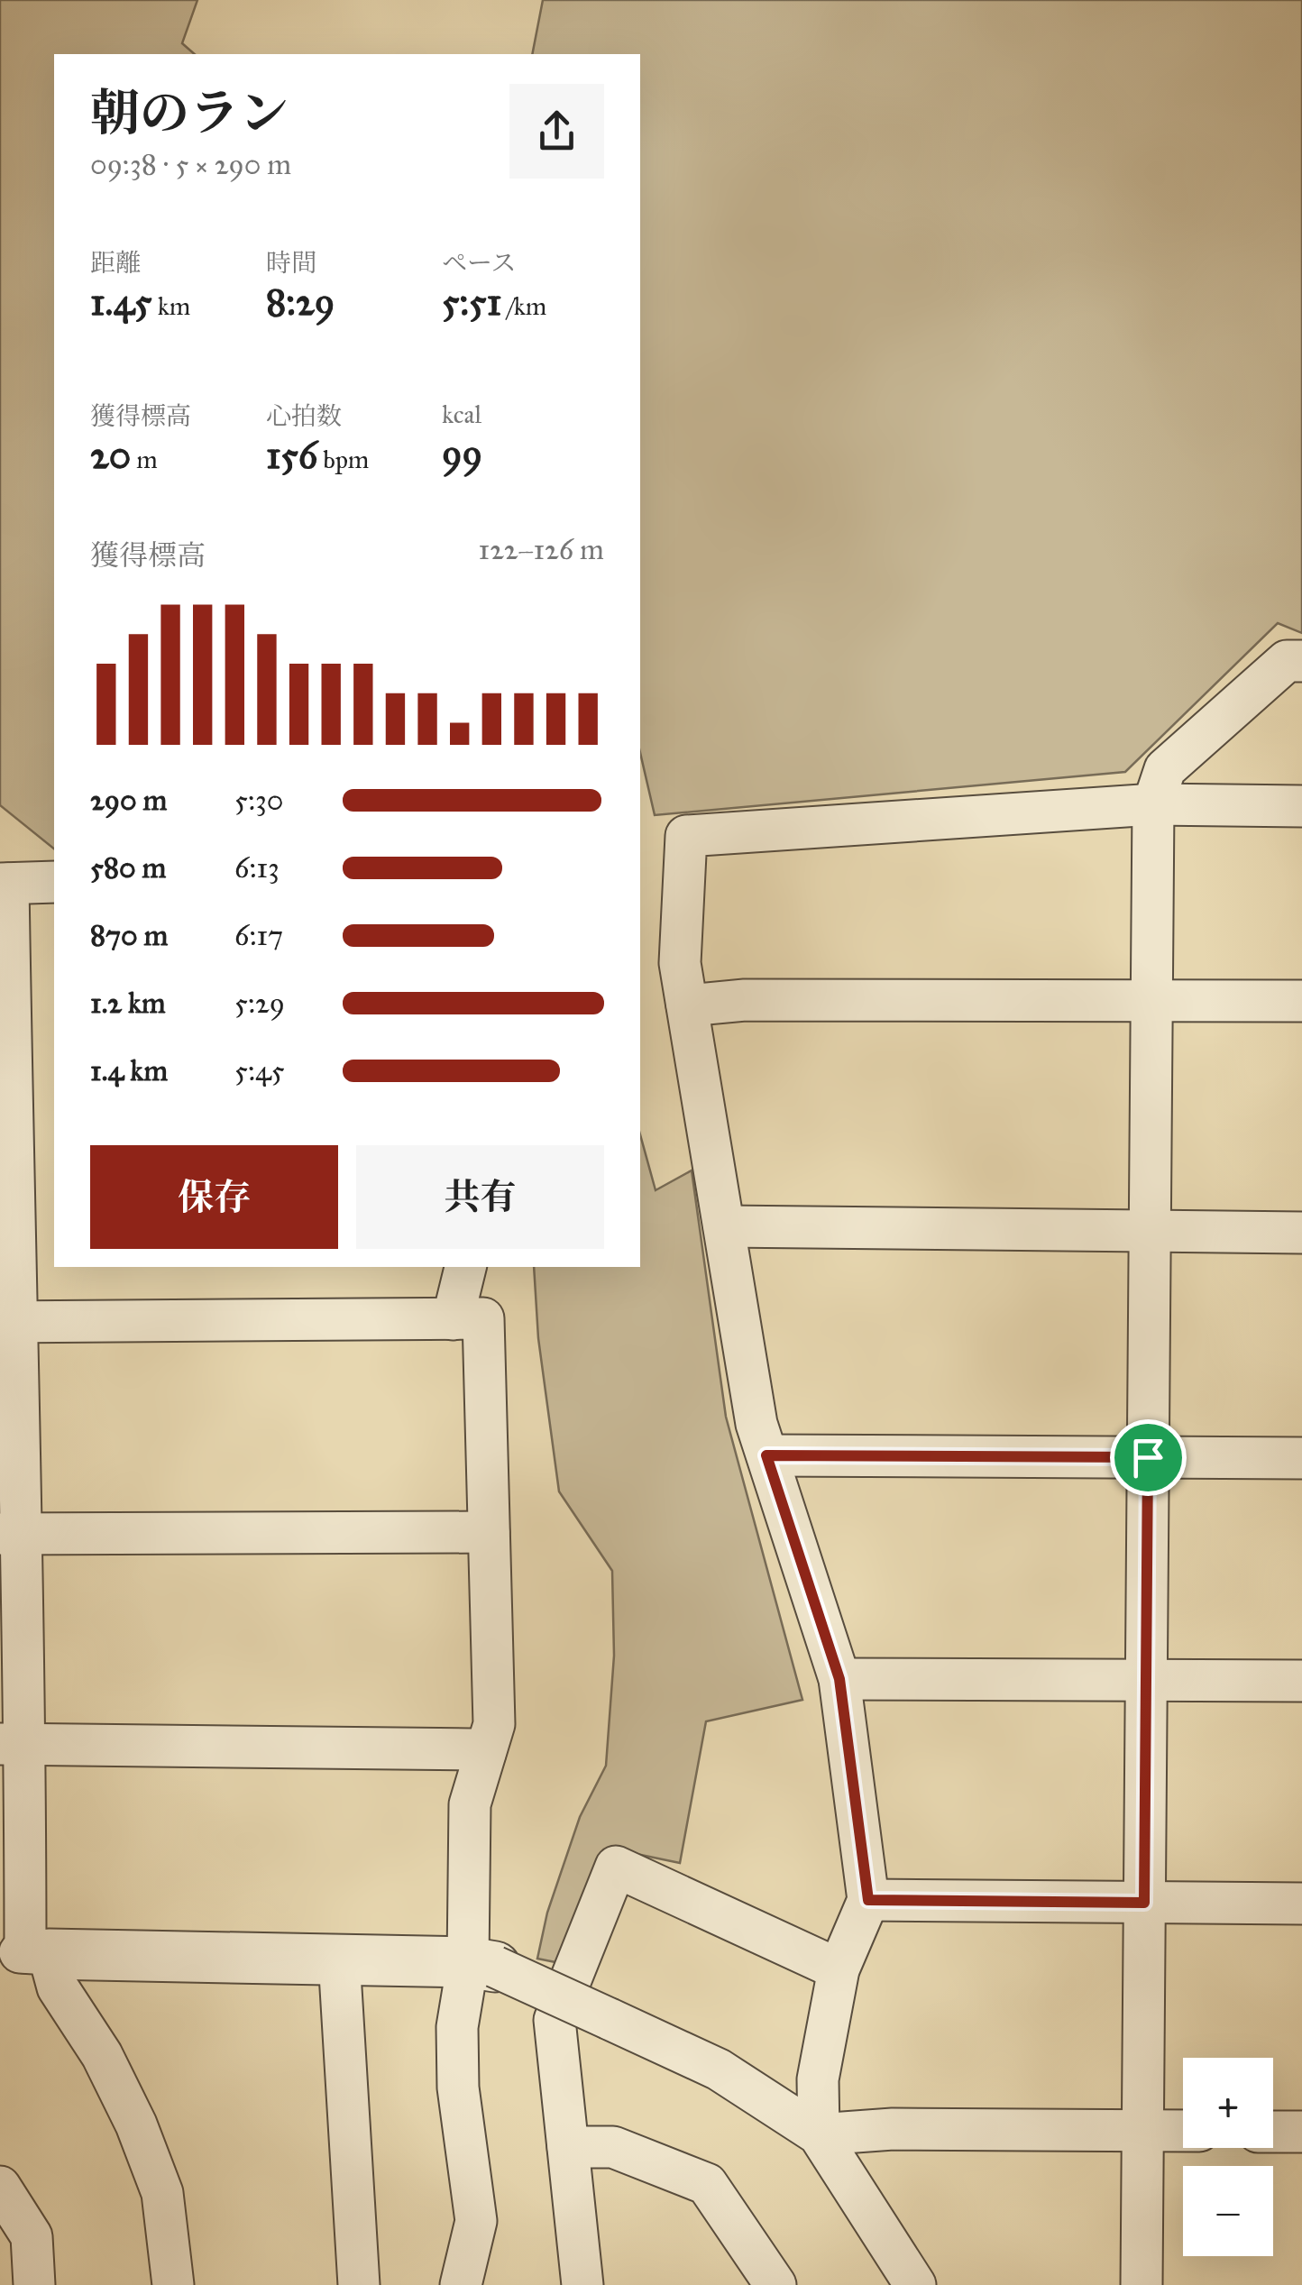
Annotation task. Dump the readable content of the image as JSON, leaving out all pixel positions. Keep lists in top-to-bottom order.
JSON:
{
  "page": {
    "heading": ["朝のラン", "09:38 · 5 × 290 m"],
    "stats": [
      ["距離", "1.45 km"],
      ["時間", "8:29"],
      ["ペース", "5:51 /km"],
      ["獲得標高", "20 m"],
      ["心拍数", "156 bpm"],
      ["kcal", "99"]
    ],
    "chart": ["獲得標高", "122–126 m"],
    "list": [
      {
        "name": "290 m",
        "note": "5:30"
      },
      {
        "name": "580 m",
        "note": "6:13"
      },
      {
        "name": "870 m",
        "note": "6:17"
      },
      {
        "name": "1.2 km",
        "note": "5:29"
      },
      {
        "name": "1.4 km",
        "note": "5:45"
      }
    ],
    "buttons": ["保存", "共有"],
    "map_buttons": ["+", "−"]
  }
}
